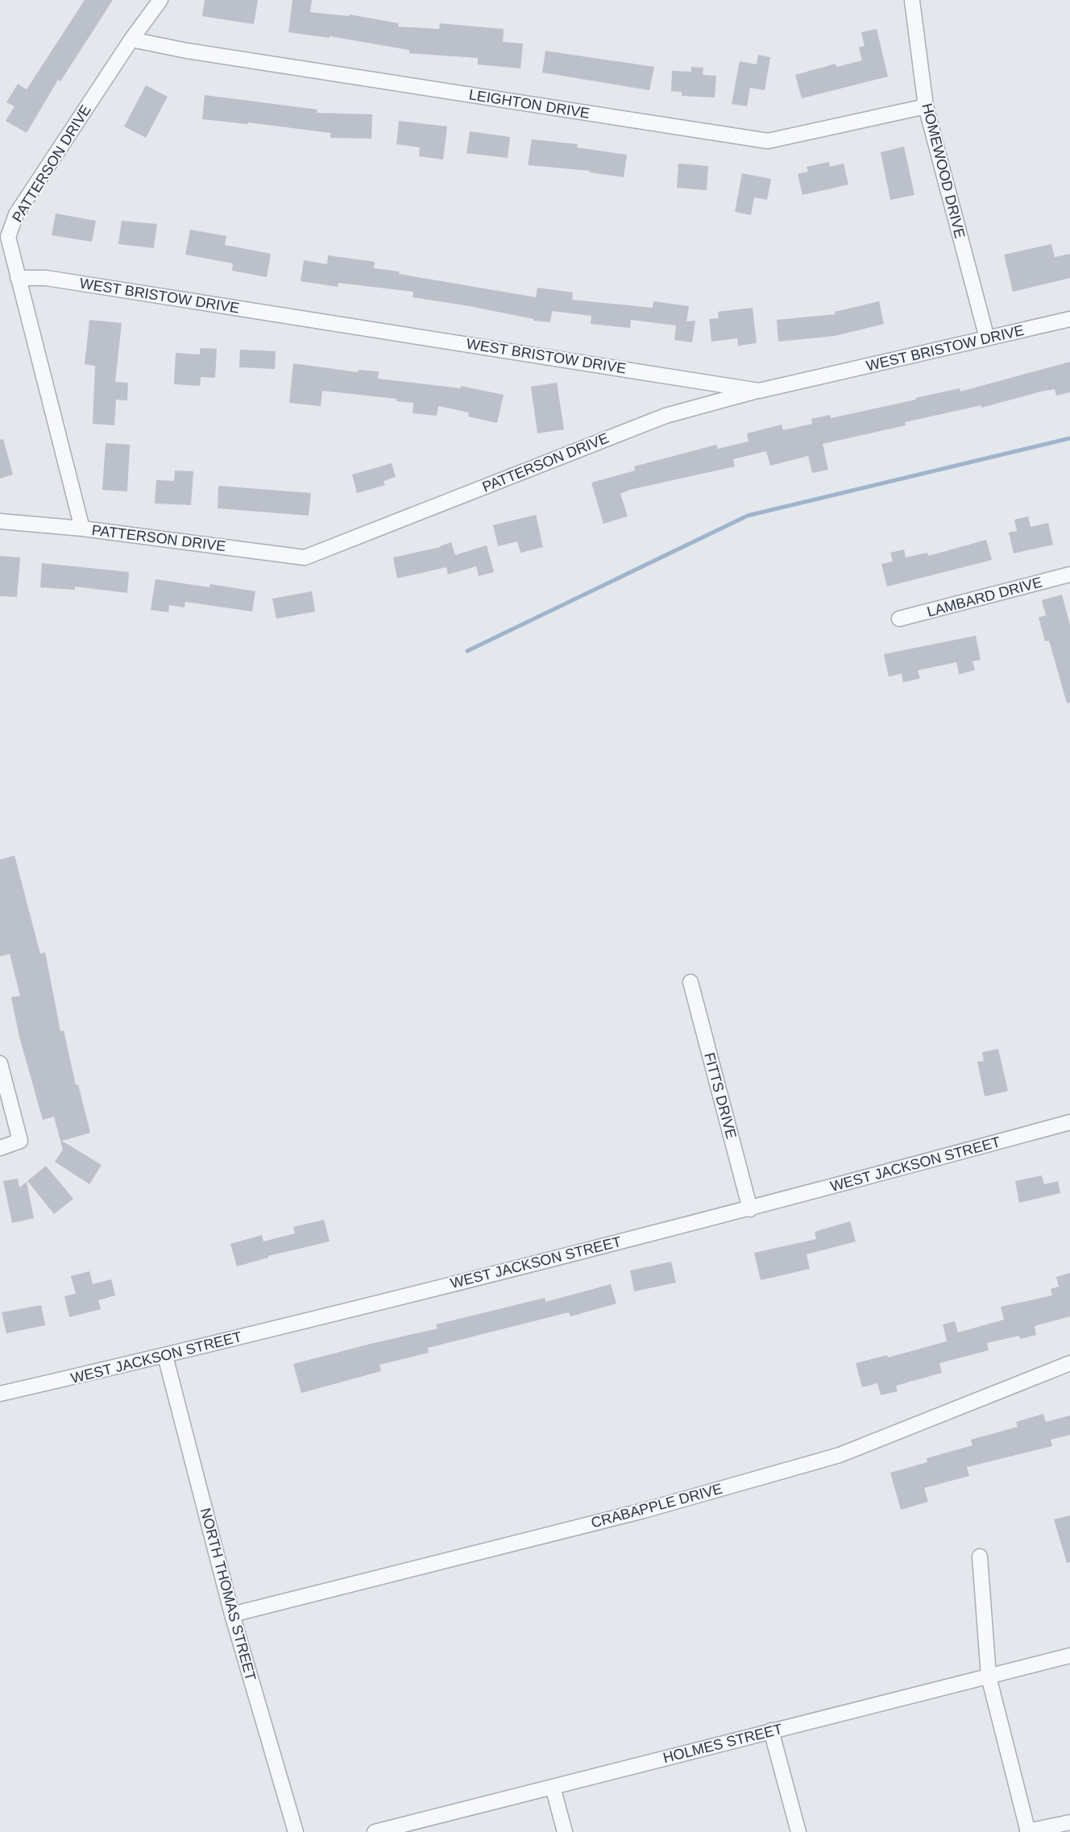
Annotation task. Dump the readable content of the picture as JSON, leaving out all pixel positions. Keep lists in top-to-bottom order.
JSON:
{
  "streets": {
    "street": [
      "LEIGHTON DRIVE",
      "PATTERSON DRIVE",
      "HOMEWOOD DRIVE",
      "WEST BRISTOW DRIVE",
      "LAMBARD DRIVE",
      "FITTS DRIVE",
      "WEST JACKSON STREET",
      "CRABAPPLE DRIVE",
      "NORTH THOMAS STREET",
      "HOLMES STREET"
    ]
  },
  "crossings": [
    ["LEIGHTON DRIVE", "PATTERSON DRIVE"],
    ["LEIGHTON DRIVE", "HOMEWOOD DRIVE"],
    ["PATTERSON DRIVE", "WEST BRISTOW DRIVE"],
    ["HOMEWOOD DRIVE", "WEST BRISTOW DRIVE"],
    ["FITTS DRIVE", "WEST JACKSON STREET"],
    ["WEST JACKSON STREET", "NORTH THOMAS STREET"],
    ["CRABAPPLE DRIVE", "NORTH THOMAS STREET"]
  ]
}
